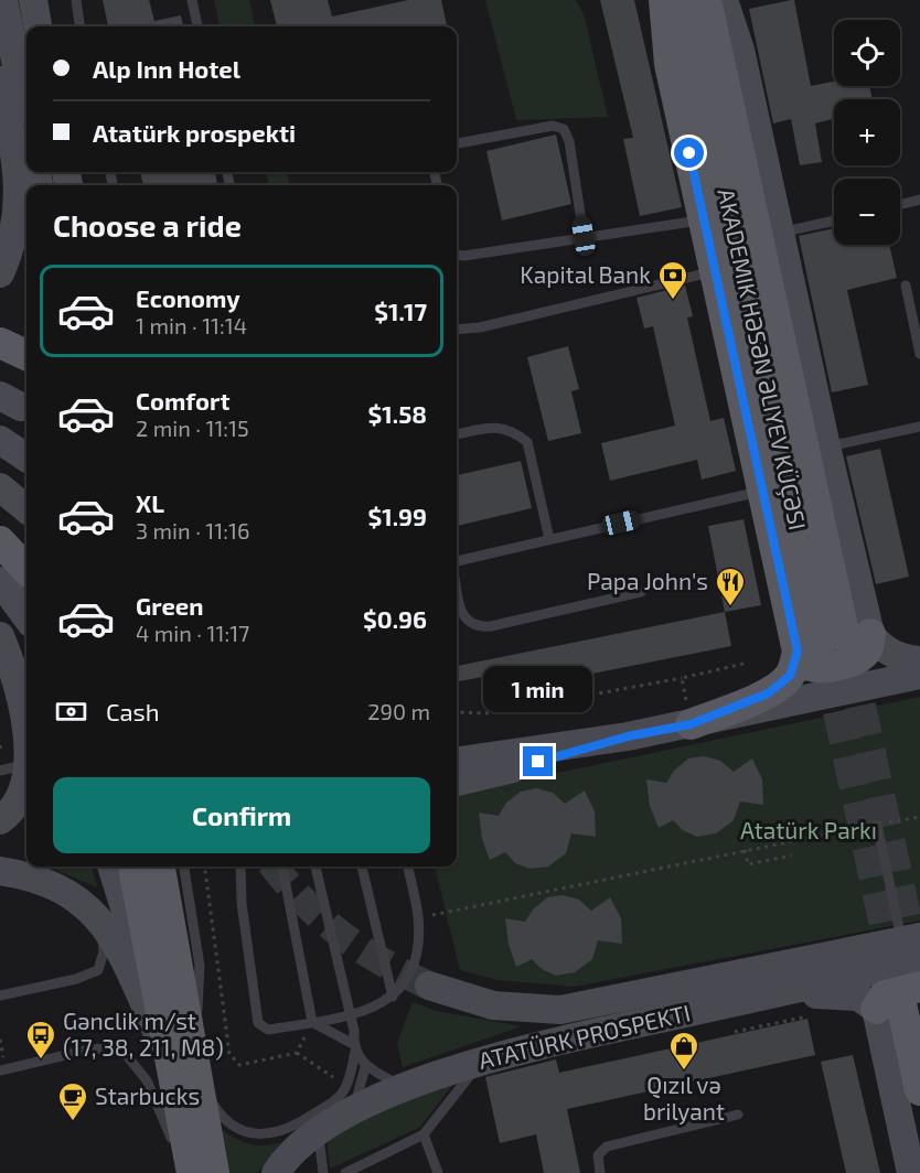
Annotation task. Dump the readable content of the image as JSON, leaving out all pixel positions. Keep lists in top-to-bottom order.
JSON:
{
  "streets": {
    "main road": ["AKADEMIK HƏSƏN ƏLIYEV KÜÇƏSI", "ATATÜRK PROSPEKTI"]
  },
  "parks": ["Atatürk Parkı"],
  "places": {
    "bank": ["Kapital Bank"],
    "restaurant": ["Papa John's"],
    "bus stop": ["Gənclik m/st (17, 38, 211, M8)"],
    "shop": ["Qızıl və brilyant"],
    "cafe": ["Starbucks"]
  },
  "page": {
    "map_buttons": ["+", "−"],
    "banner": ["Alp Inn Hotel", "Atatürk prospekti"],
    "heading": "Choose a ride",
    "list": [
      {
        "name": "Economy",
        "note": "1 min · 11:14",
        "value": "$1.17"
      },
      {
        "name": "Comfort",
        "note": "2 min · 11:15",
        "value": "$1.58"
      },
      {
        "name": "XL",
        "note": "3 min · 11:16",
        "value": "$1.99"
      },
      {
        "name": "Green",
        "note": "4 min · 11:17",
        "value": "$0.96"
      }
    ],
    "bubble": "1 min",
    "pay": ["Cash", "290 m"],
    "buttons": "Confirm"
  }
}
